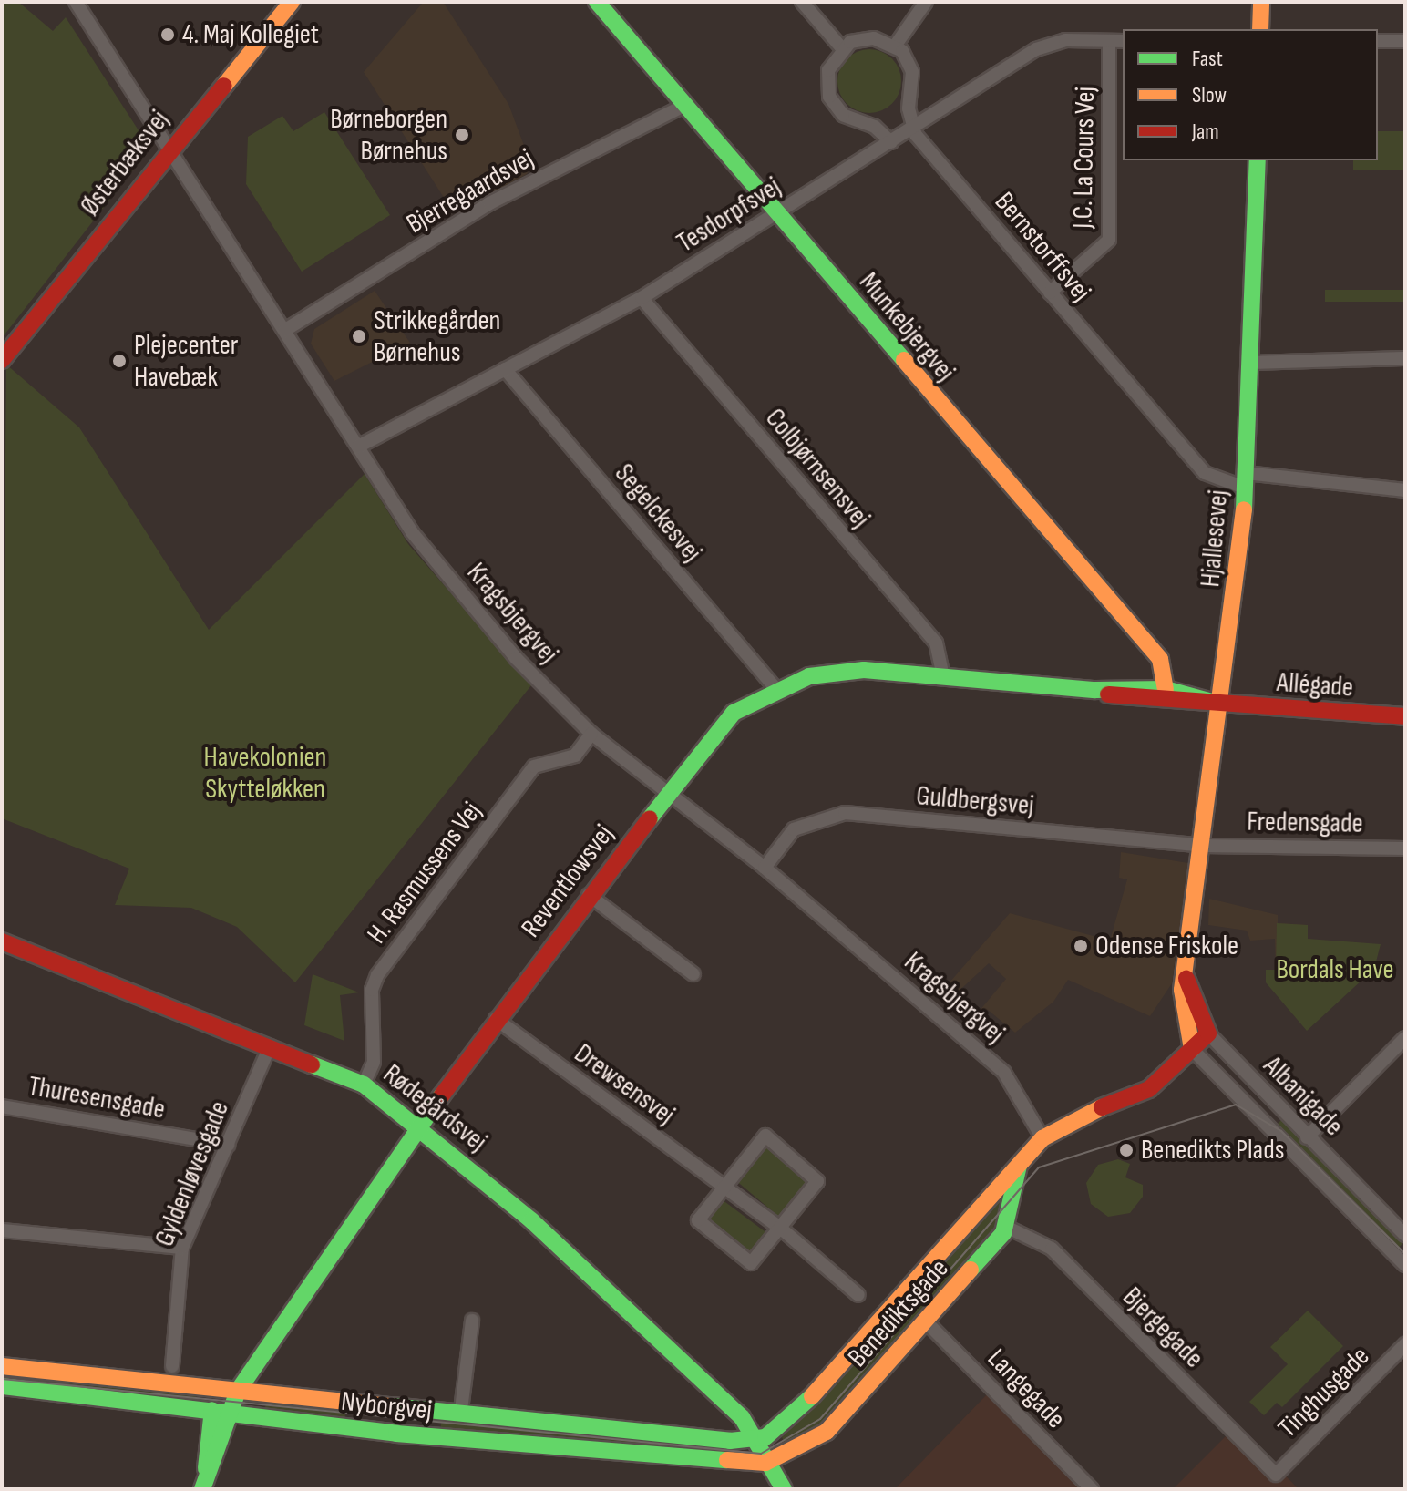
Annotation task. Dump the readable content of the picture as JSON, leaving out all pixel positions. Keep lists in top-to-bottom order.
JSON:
{
  "streets": {
    "street": [
      "J.C. La Cours Vej",
      "Østerbæksvej",
      "Bjerregaardsvej",
      "Tesdorpfsvej",
      "Bernstorffsvej",
      "Munkebjergvej",
      "Colbjørnsensvej",
      "Segelckesvej",
      "Hjallesevej",
      "Kragsbjergvej",
      "Allégade",
      "Guldbergsvej",
      "Fredensgade",
      "H. Rasmussens Vej",
      "Reventlowsvej",
      "Drewsensvej",
      "Albanigade",
      "Thuresensgade",
      "Rødegårdsvej",
      "Gyldenløvesgade",
      "Benediktsgade",
      "Bjergegade",
      "Langegade",
      "Tinghusgade",
      "Nyborgvej"
    ]
  },
  "crossings": [
    ["J.C. La Cours Vej", "Tesdorpfsvej"],
    ["J.C. La Cours Vej", "Bernstorffsvej"],
    ["Østerbæksvej", "Kragsbjergvej"],
    ["Bjerregaardsvej", "Munkebjergvej"],
    ["Bjerregaardsvej", "Kragsbjergvej"],
    ["Tesdorpfsvej", "Bernstorffsvej"],
    ["Tesdorpfsvej", "Munkebjergvej"],
    ["Tesdorpfsvej", "Colbjørnsensvej"],
    ["Tesdorpfsvej", "Segelckesvej"],
    ["Tesdorpfsvej", "Kragsbjergvej"],
    ["Bernstorffsvej", "Hjallesevej"],
    ["Munkebjergvej", "Reventlowsvej"],
    ["Colbjørnsensvej", "Reventlowsvej"],
    ["Segelckesvej", "Reventlowsvej"],
    ["Hjallesevej", "Allégade"],
    ["Hjallesevej", "Guldbergsvej"],
    ["Hjallesevej", "Fredensgade"],
    ["Hjallesevej", "Reventlowsvej"],
    ["Hjallesevej", "Albanigade"],
    ["Kragsbjergvej", "Guldbergsvej"],
    ["Kragsbjergvej", "H. Rasmussens Vej"],
    ["Kragsbjergvej", "Reventlowsvej"],
    ["Kragsbjergvej", "Benediktsgade"],
    ["Allégade", "Reventlowsvej"],
    ["Guldbergsvej", "Fredensgade"],
    ["H. Rasmussens Vej", "Rødegårdsvej"],
    ["Reventlowsvej", "Drewsensvej"],
    ["Reventlowsvej", "Rødegårdsvej"],
    ["Reventlowsvej", "Nyborgvej"],
    ["Albanigade", "Benediktsgade"],
    ["Thuresensgade", "Gyldenløvesgade"],
    ["Rødegårdsvej", "Gyldenløvesgade"],
    ["Rødegårdsvej", "Benediktsgade"],
    ["Rødegårdsvej", "Nyborgvej"],
    ["Benediktsgade", "Bjergegade"],
    ["Benediktsgade", "Langegade"],
    ["Benediktsgade", "Nyborgvej"],
    ["Bjergegade", "Tinghusgade"]
  ],
  "parks": ["Havekolonien Skytteløkken", "Bordals Have"],
  "places": [
    "4. Maj Kollegiet",
    "Børneborgen Børnehus",
    "Strikkegården Børnehus",
    "Plejecenter Havebæk",
    "Odense Friskole",
    "Benedikts Plads"
  ],
  "legend": ["Fast", "Slow", "Jam"]
}
